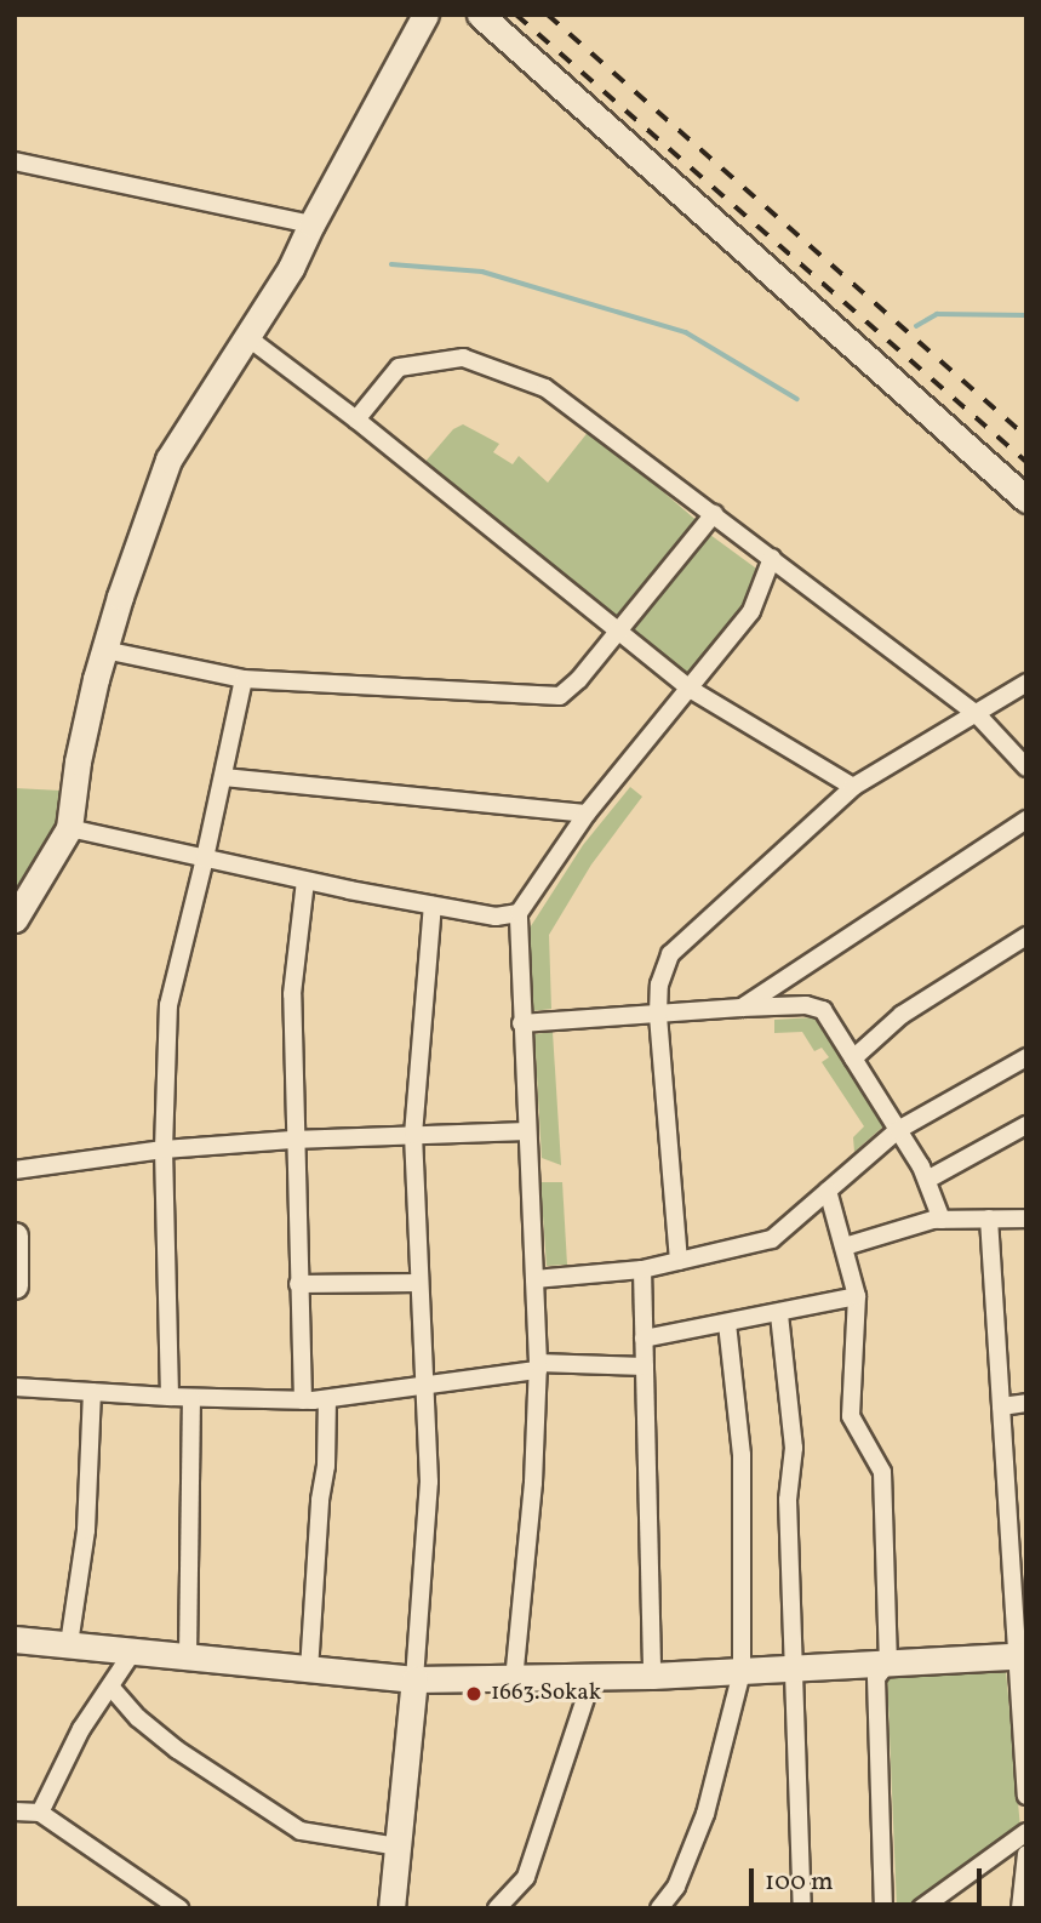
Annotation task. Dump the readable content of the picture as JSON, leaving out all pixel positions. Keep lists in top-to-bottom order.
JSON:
{
  "places": ["1663.Sokak"],
  "scale_bar": "100 m"
}
